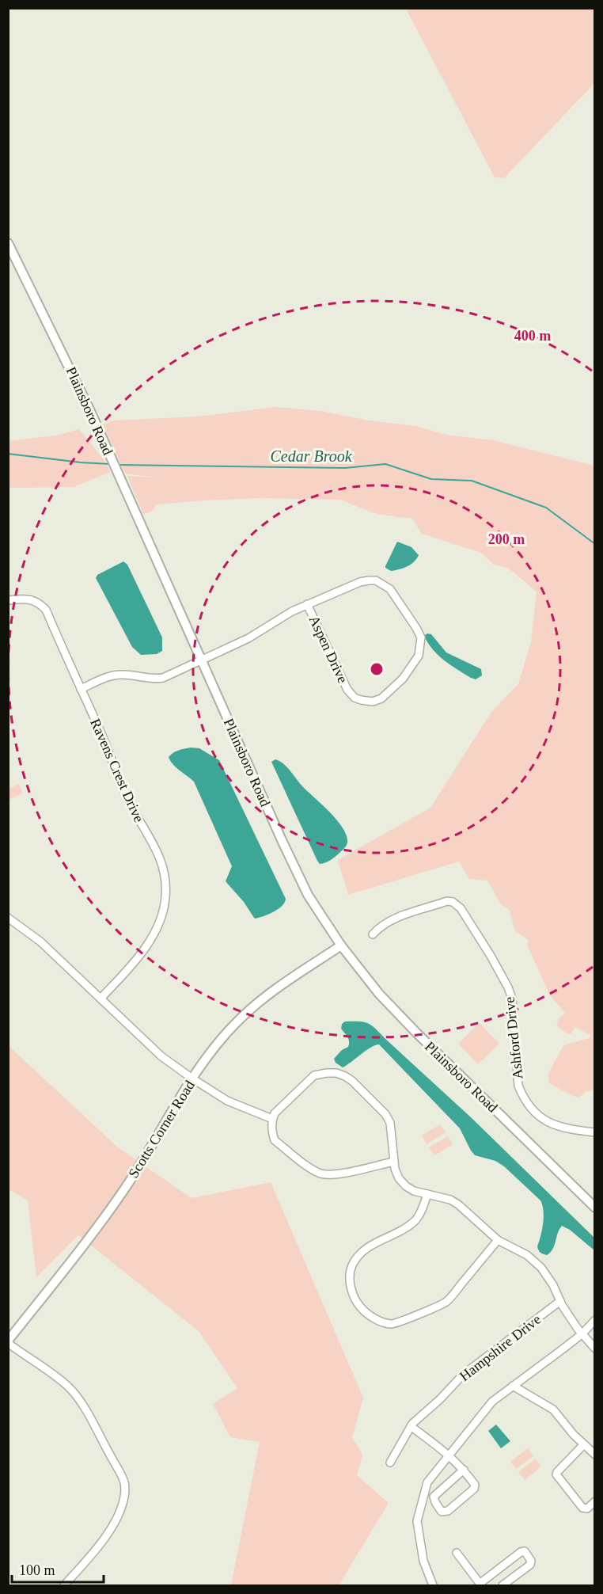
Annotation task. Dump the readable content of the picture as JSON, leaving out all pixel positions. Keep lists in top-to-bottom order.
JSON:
{
  "streets": {
    "street": [
      "Plainsboro Road",
      "Aspen Drive",
      "Ravens Crest Drive",
      "Ashford Drive",
      "Scotts Corner Road",
      "Hampshire Drive"
    ]
  },
  "crossings": [
    ["Plainsboro Road", "Aspen Drive"],
    ["Plainsboro Road", "Scotts Corner Road"]
  ],
  "water": ["Cedar Brook"],
  "scale_bar": "100 m",
  "rings": ["400 m", "200 m"]
}
